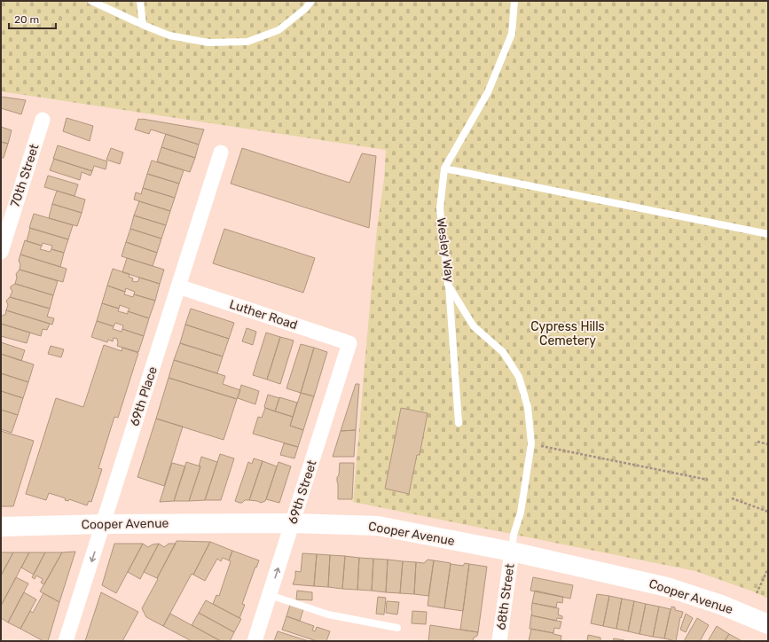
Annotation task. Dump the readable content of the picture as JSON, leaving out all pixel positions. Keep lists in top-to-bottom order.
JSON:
{
  "streets": {
    "main road": ["Cooper Avenue"],
    "street": [
      "70th Street",
      "Luther Road",
      "69th Place",
      "69th Street",
      "68th Street"
    ],
    "lane": ["Wesley Way"]
  },
  "crossings": [
    ["Wesley Way", "Cooper Avenue"],
    ["Wesley Way", "68th Street"],
    ["Luther Road", "69th Place"],
    ["Luther Road", "69th Street"],
    ["69th Place", "Cooper Avenue"],
    ["69th Street", "Cooper Avenue"],
    ["Cooper Avenue", "68th Street"]
  ],
  "parks": ["Cypress Hills Cemetery"],
  "scale_bar": "20 m"
}
